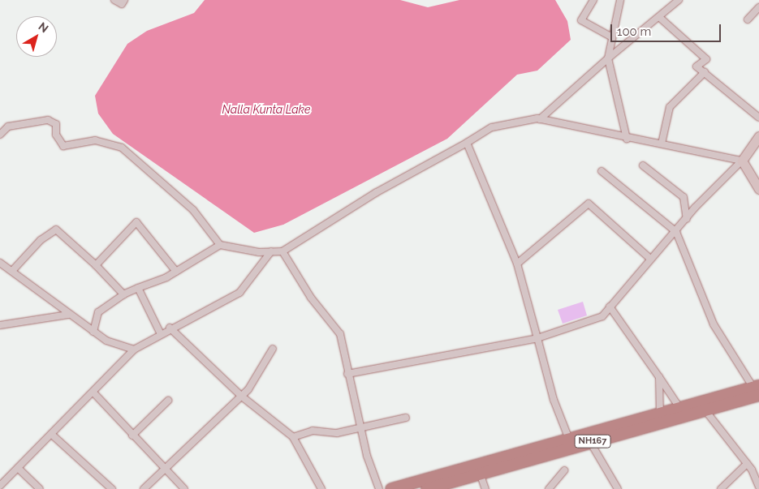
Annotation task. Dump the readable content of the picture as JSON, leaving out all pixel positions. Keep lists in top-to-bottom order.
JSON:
{
  "streets": {
    "highway": ["NH167"]
  },
  "water": ["Nalla Kunta Lake"],
  "scale_bar": "100 m",
  "north": "top right"
}
